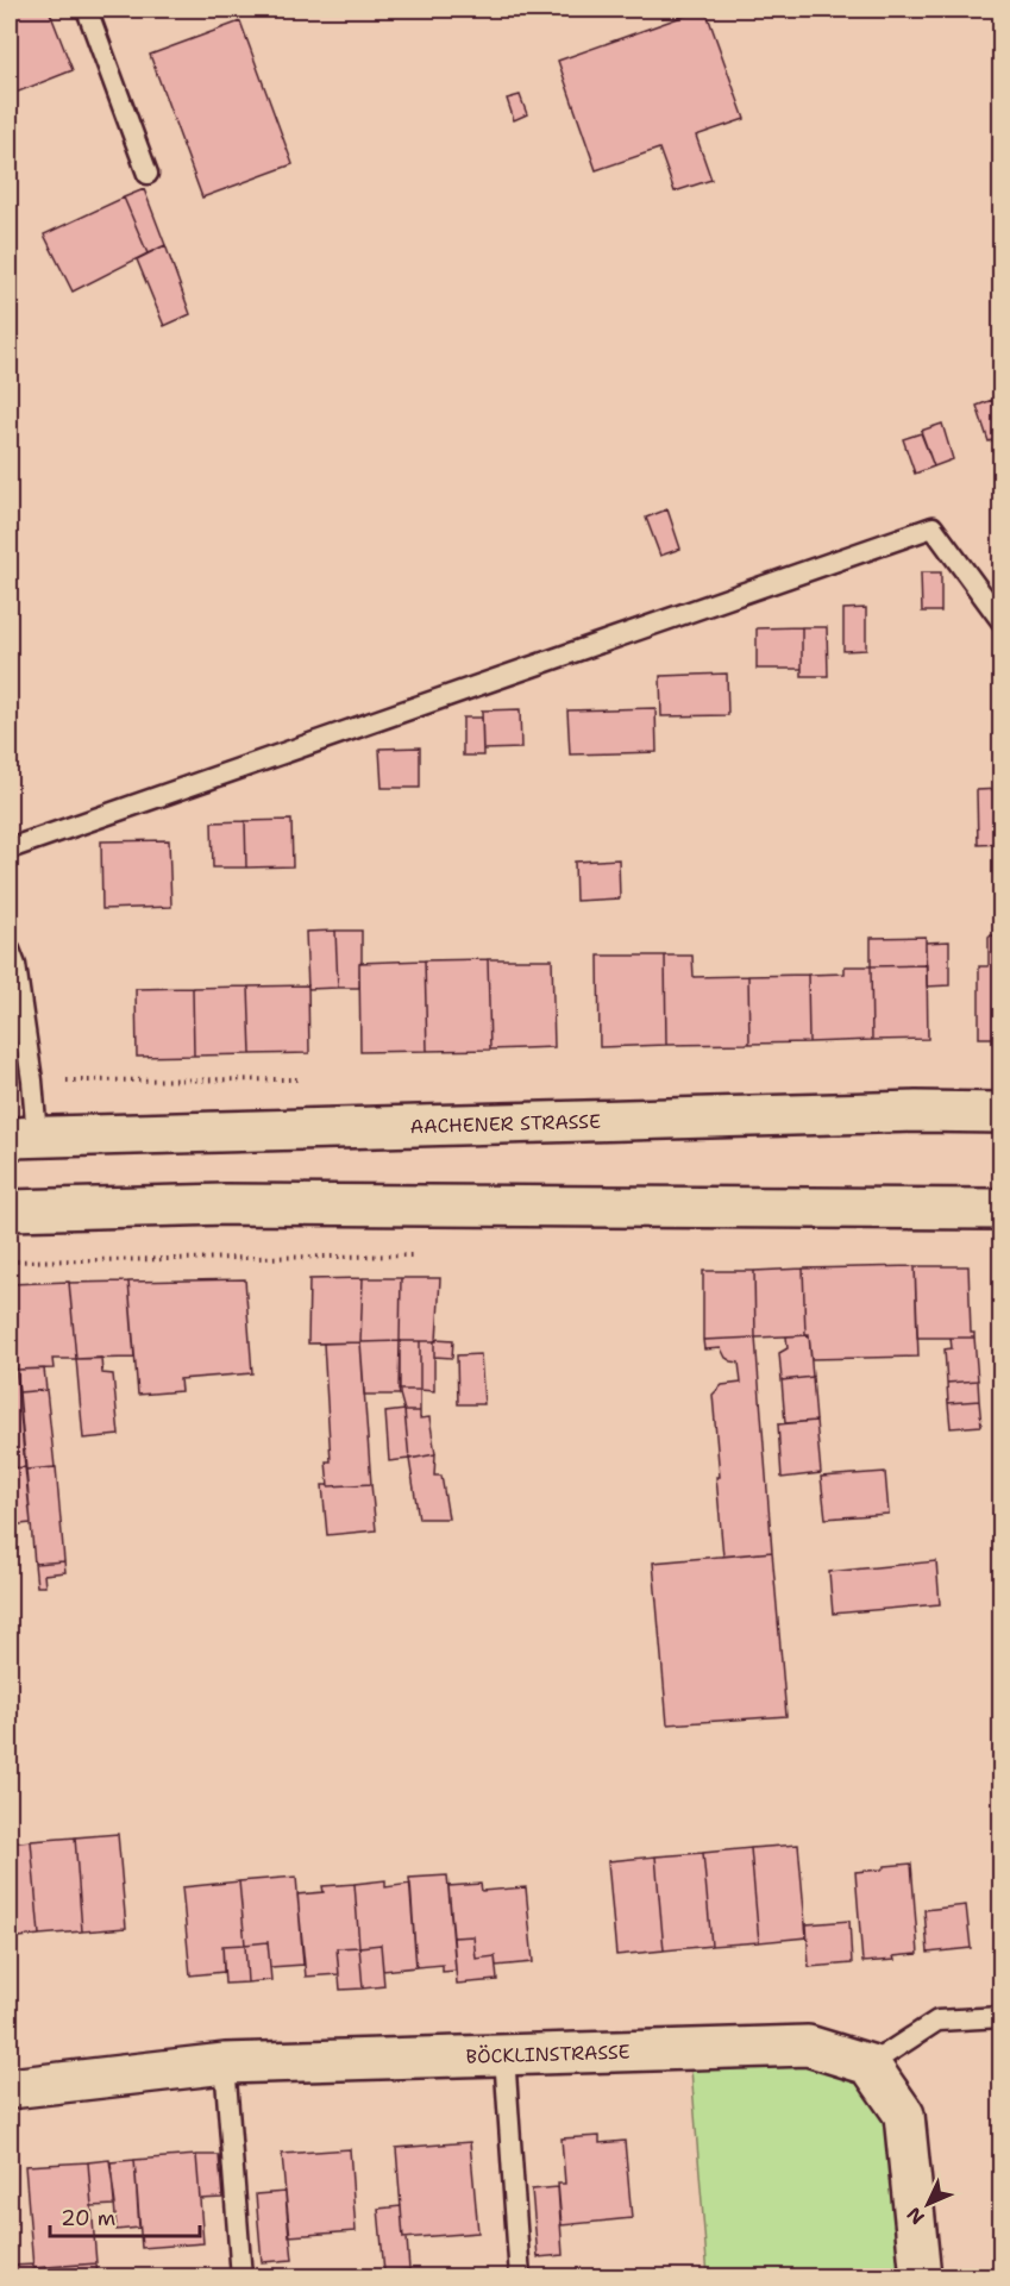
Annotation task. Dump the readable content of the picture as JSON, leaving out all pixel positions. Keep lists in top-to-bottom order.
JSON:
{
  "streets": {
    "main road": ["AACHENER STRASSE", "BÖCKLINSTRASSE"]
  },
  "scale_bar": "20 m",
  "north": "bottom left"
}
